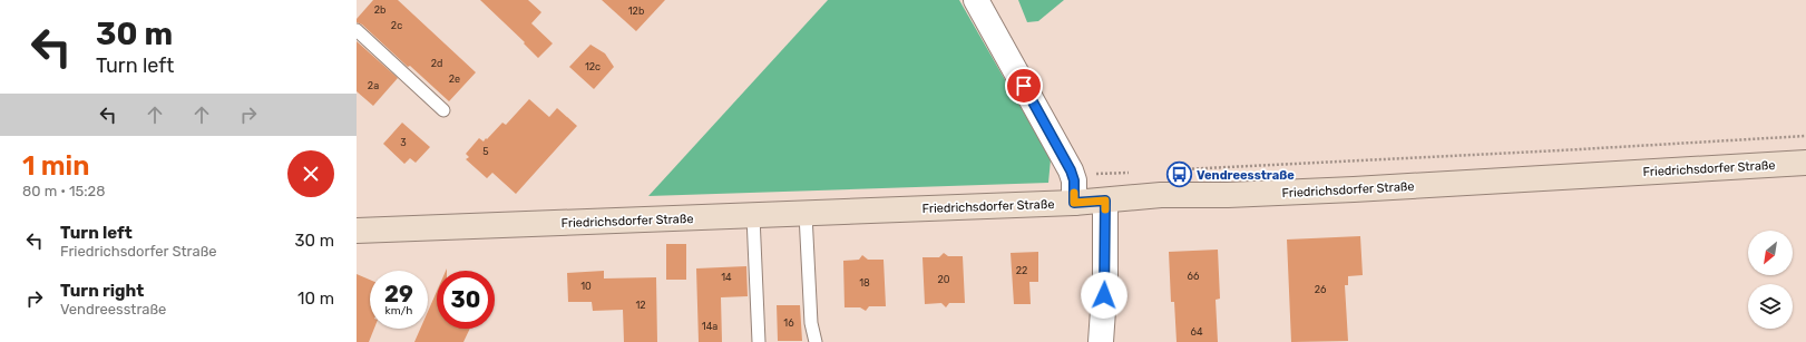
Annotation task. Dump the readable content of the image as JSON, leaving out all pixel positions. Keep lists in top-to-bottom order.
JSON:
{
  "streets": {
    "main road": ["Friedrichsdorfer Straße"]
  },
  "places": {
    "bus stop": ["Vendreesstraße"]
  },
  "house_numbers": [
    "2b",
    "12b",
    "2c",
    "2d",
    "12c",
    "2e",
    "2a",
    "3",
    "5",
    "22",
    "66",
    "14",
    "20",
    "18",
    "10",
    "26",
    "12",
    "16",
    "14a",
    "64"
  ],
  "north": "bottom left",
  "page": {
    "turn": ["30 m", "Turn left"],
    "heading": ["1 min", "80 m · 15:28"],
    "list": [
      {
        "name": "Turn left",
        "note": "Friedrichsdorfer Straße",
        "value": "30 m"
      },
      {
        "name": "Turn right",
        "note": "Vendreesstraße",
        "value": "10 m"
      }
    ],
    "speed": "29 km/h",
    "limit": "30"
  }
}
